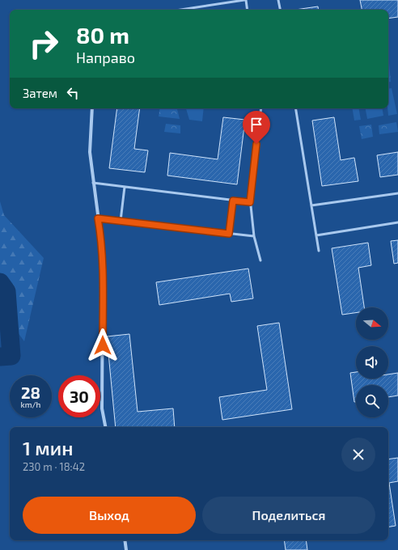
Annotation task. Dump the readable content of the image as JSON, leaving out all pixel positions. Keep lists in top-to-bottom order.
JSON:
{
  "north": "right",
  "page": {
    "turn": ["80 m", "Направо"],
    "then": "Затем",
    "speed": "28 km/h",
    "limit": "30",
    "heading": ["1 мин", "230 m · 18:42"],
    "buttons": ["Выход", "Поделиться"]
  }
}
